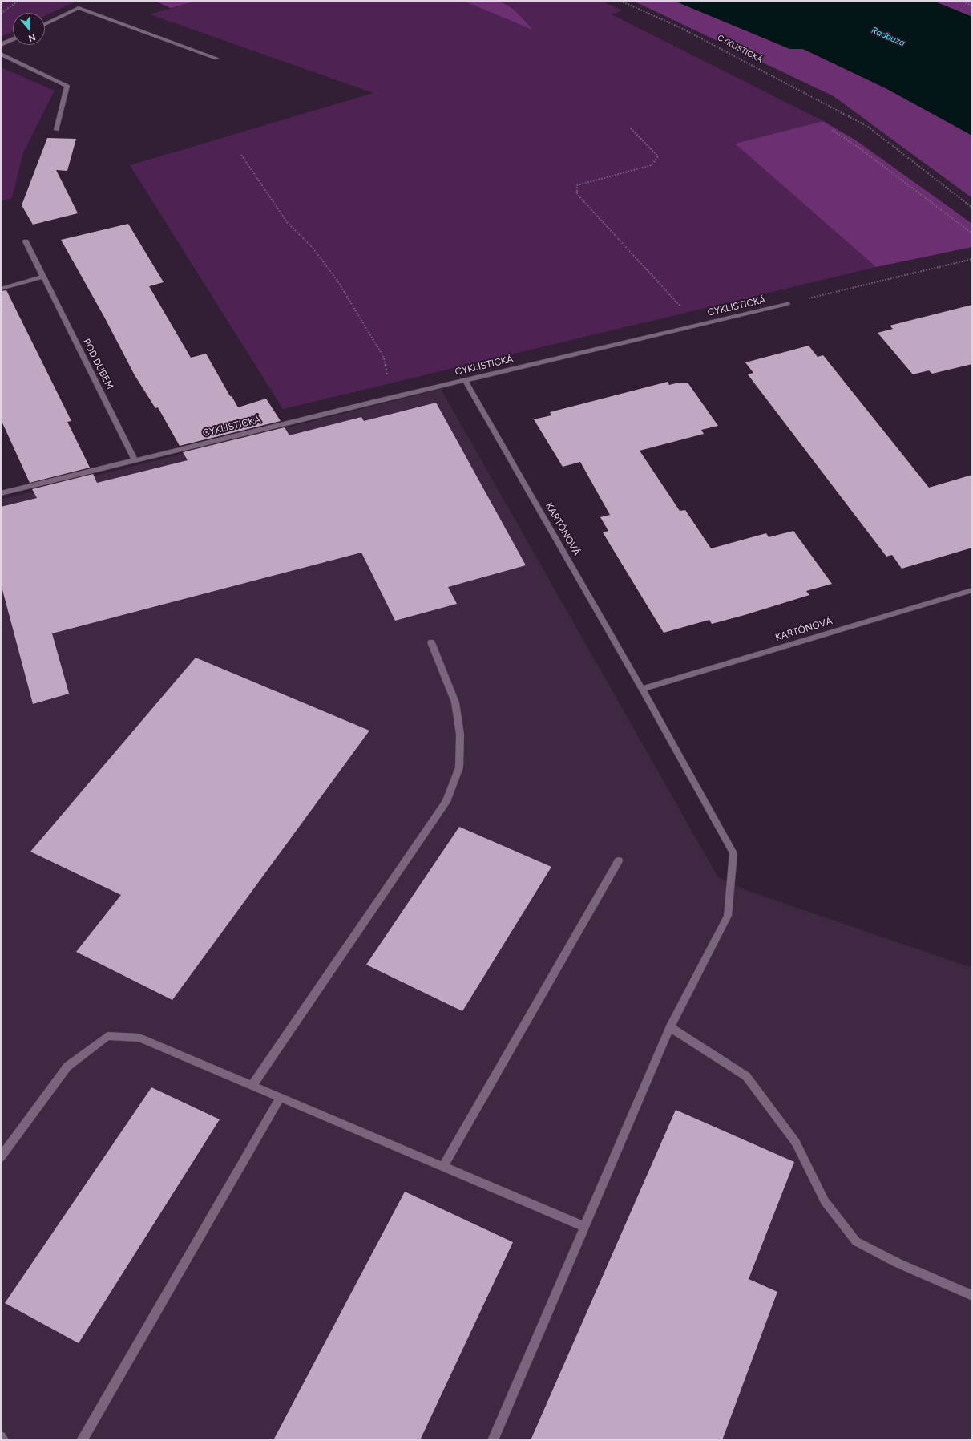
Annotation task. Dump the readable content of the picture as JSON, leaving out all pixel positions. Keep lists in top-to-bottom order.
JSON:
{
  "streets": {
    "street": ["CYKLISTICKÁ", "POD DUBEM", "KARTÓNOVÁ"]
  },
  "crossings": [
    ["CYKLISTICKÁ", "POD DUBEM"],
    ["CYKLISTICKÁ", "KARTÓNOVÁ"]
  ],
  "water": ["Radbuza"],
  "north": "bottom"
}
